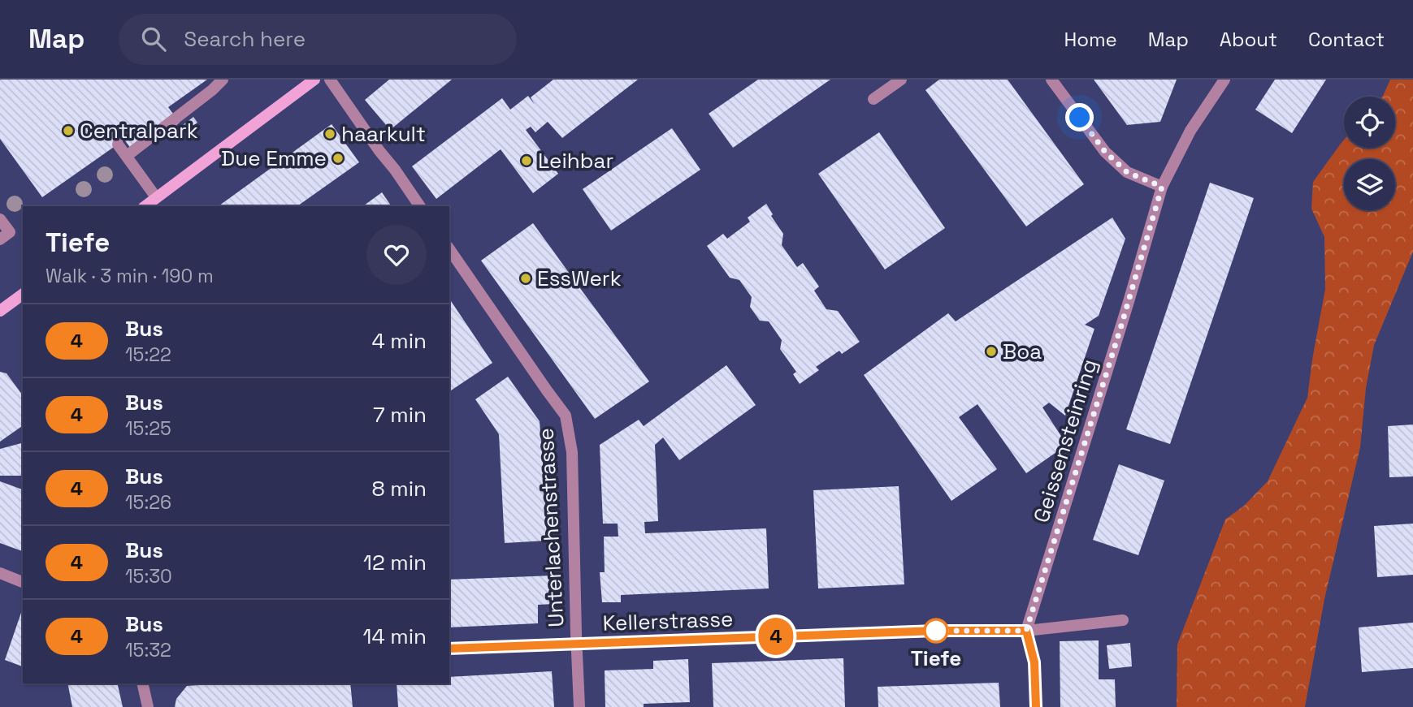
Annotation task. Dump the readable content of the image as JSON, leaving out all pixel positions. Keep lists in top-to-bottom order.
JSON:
{
  "streets": {
    "street": ["Geissensteinring", "Unterlachenstrasse", "Kellerstrasse"]
  },
  "crossings": [
    ["Geissensteinring", "Kellerstrasse"],
    ["Unterlachenstrasse", "Kellerstrasse"]
  ],
  "places": [
    "Centralpark",
    "haarkult",
    "Due Emme",
    "Leihbar",
    "EssWerk",
    "Boa",
    "Tiefe"
  ],
  "lines": ["bus line 4"],
  "page": {
    "header": "Map",
    "search": "Search here",
    "nav": [
      "Home",
      "Map",
      "About",
      "Contact"
    ],
    "on_map": "4",
    "heading": ["Tiefe", "Walk · 3 min · 190 m"],
    "list": [
      {
        "mark": "4",
        "name": "Bus",
        "note": "15:22",
        "value": "4 min"
      },
      {
        "mark": "4",
        "name": "Bus",
        "note": "15:25",
        "value": "7 min"
      },
      {
        "mark": "4",
        "name": "Bus",
        "note": "15:26",
        "value": "8 min"
      },
      {
        "mark": "4",
        "name": "Bus",
        "note": "15:30",
        "value": "12 min"
      },
      {
        "mark": "4",
        "name": "Bus",
        "note": "15:32",
        "value": "14 min"
      }
    ]
  }
}
